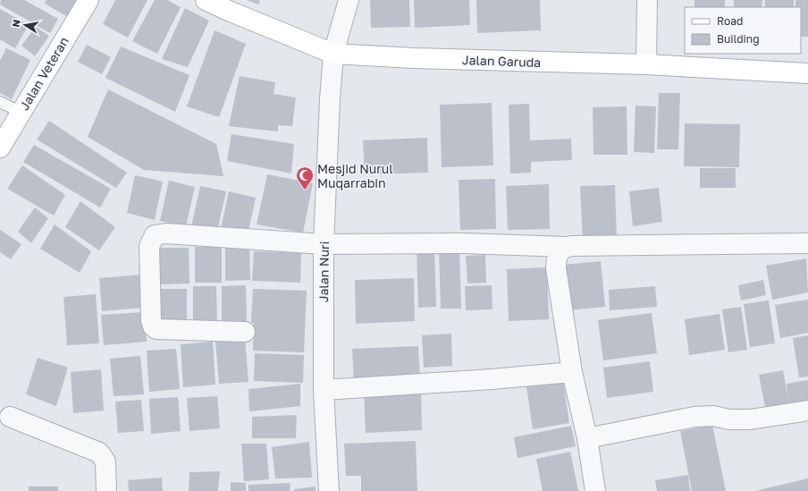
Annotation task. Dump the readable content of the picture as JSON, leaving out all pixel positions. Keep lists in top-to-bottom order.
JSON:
{
  "streets": {
    "street": ["Jalan Garuda", "Jalan Veteran", "Jalan Nuri"]
  },
  "crossings": [
    ["Jalan Garuda", "Jalan Nuri"]
  ],
  "places": {
    "mosque": ["Mesjid Nurul Muqarrabin"]
  },
  "legend": ["Road", "Building"],
  "north": "left"
}
